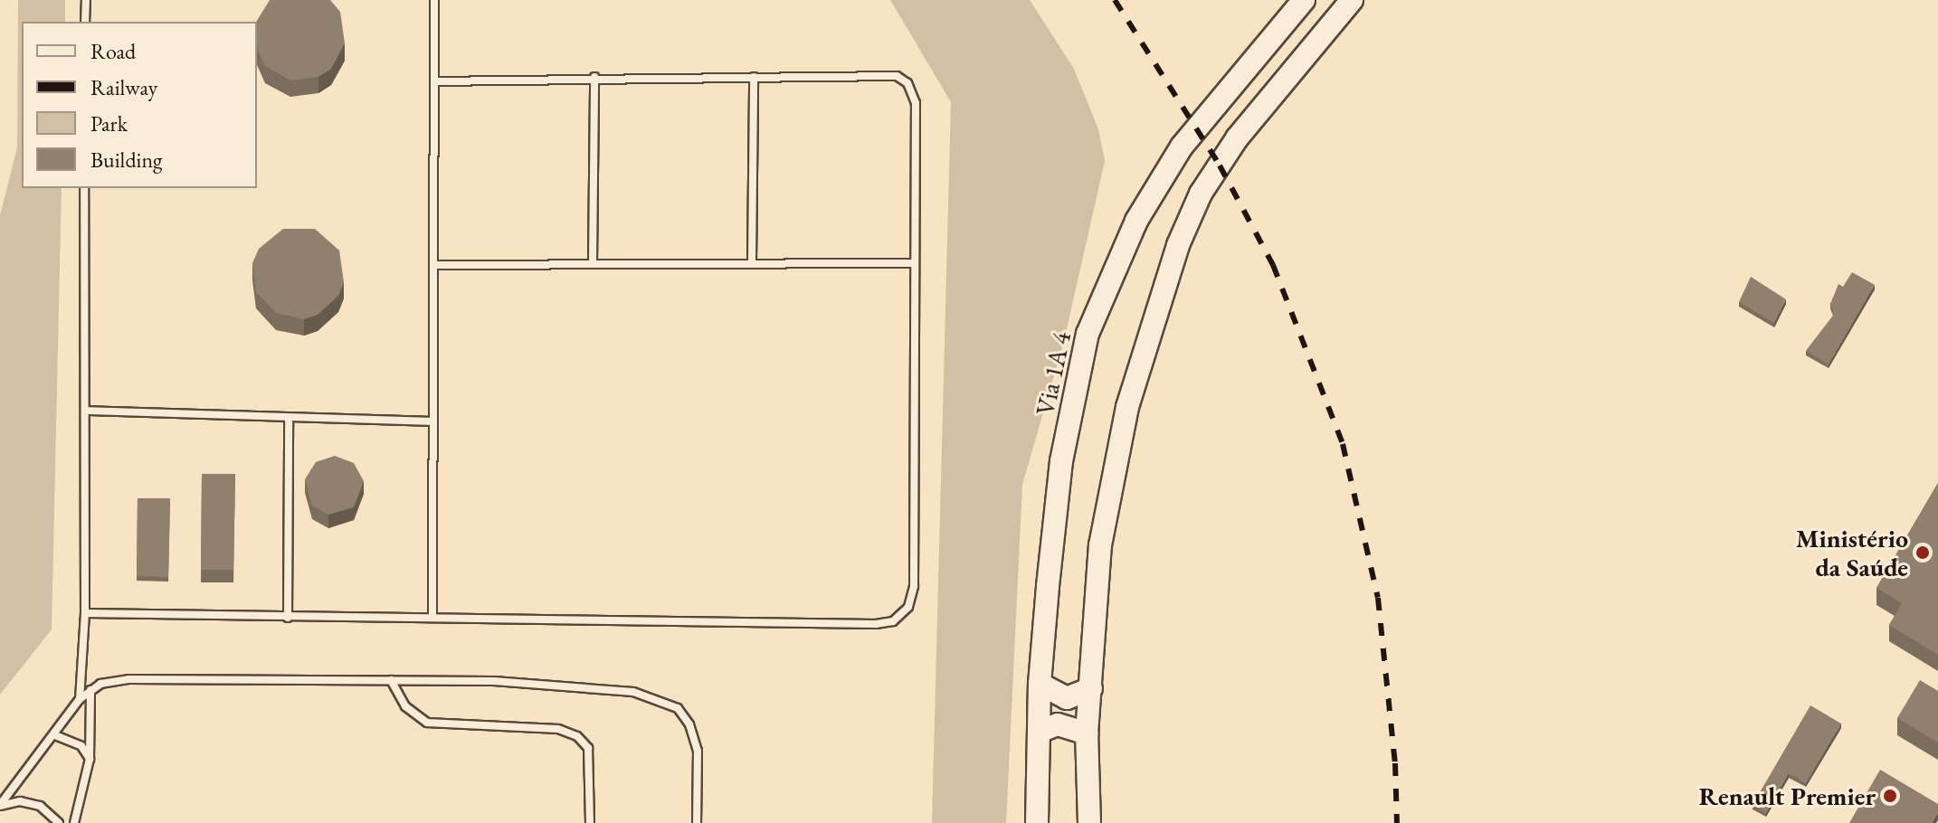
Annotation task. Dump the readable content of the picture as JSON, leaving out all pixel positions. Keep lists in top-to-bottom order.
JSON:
{
  "streets": {
    "main road": ["Via 1A 4"]
  },
  "places": ["Ministério da Saúde", "Renault Premier"],
  "legend": [
    "Road",
    "Railway",
    "Park",
    "Building"
  ]
}
